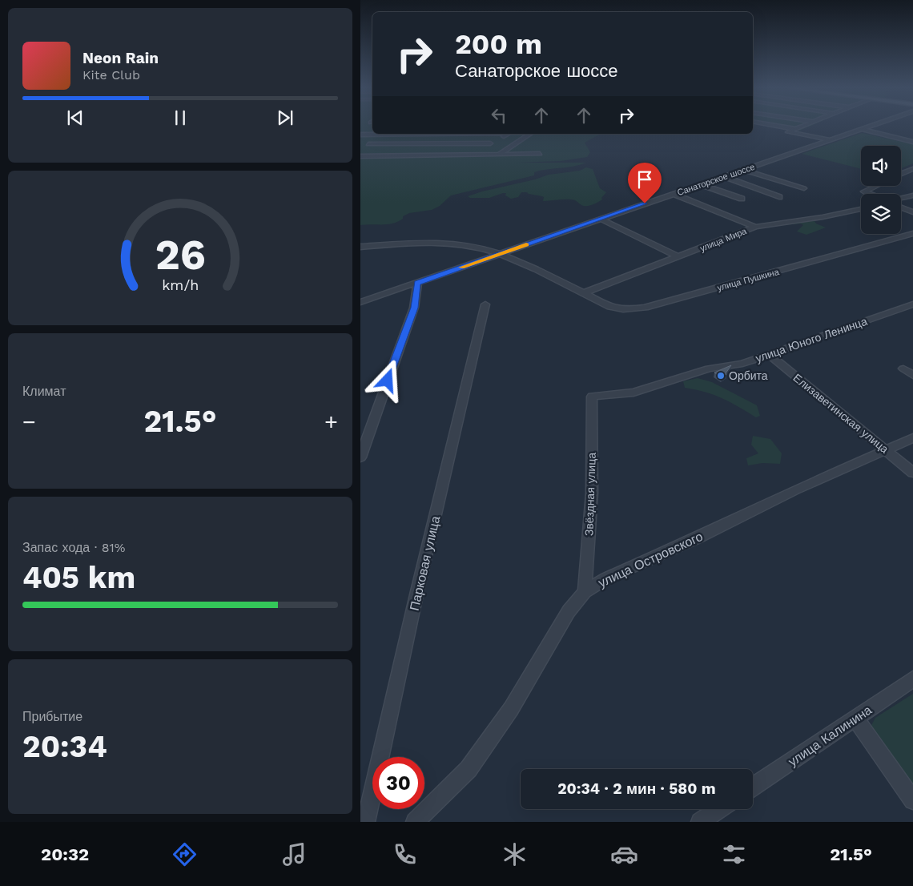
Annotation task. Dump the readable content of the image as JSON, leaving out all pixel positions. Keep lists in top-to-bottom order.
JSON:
{
  "streets": {
    "street": [
      "Санаторское шоссе",
      "улица Мира",
      "улица Пушкина",
      "улица Юного Ленинца",
      "Елизаветинская улица",
      "Звёздная улица",
      "улица Островского",
      "Парковая улица",
      "улица Калинина"
    ]
  },
  "crossings": [
    ["Санаторское шоссе", "улица Пушкина"],
    ["улица Мира", "улица Пушкина"],
    ["улица Юного Ленинца", "Елизаветинская улица"],
    ["улица Юного Ленинца", "Звёздная улица"],
    ["Елизаветинская улица", "улица Островского"],
    ["Звёздная улица", "улица Островского"]
  ],
  "places": ["Орбита"],
  "page": {
    "turn": ["200 m", "Санаторское шоссе"],
    "song": ["Neon Rain", "Kite Club"],
    "tile": [
      "Климат",
      ["Запас хода · 81%", "405 km"],
      ["Прибытие", "20:34"]
    ],
    "heat": ["−", "21.5°", "+"],
    "limit": "30",
    "trip": "20:34 · 2 мин · 580 m",
    "tabs": ["20:32", "21.5°"],
    "gauge": ["26", "km/h"]
  }
}
